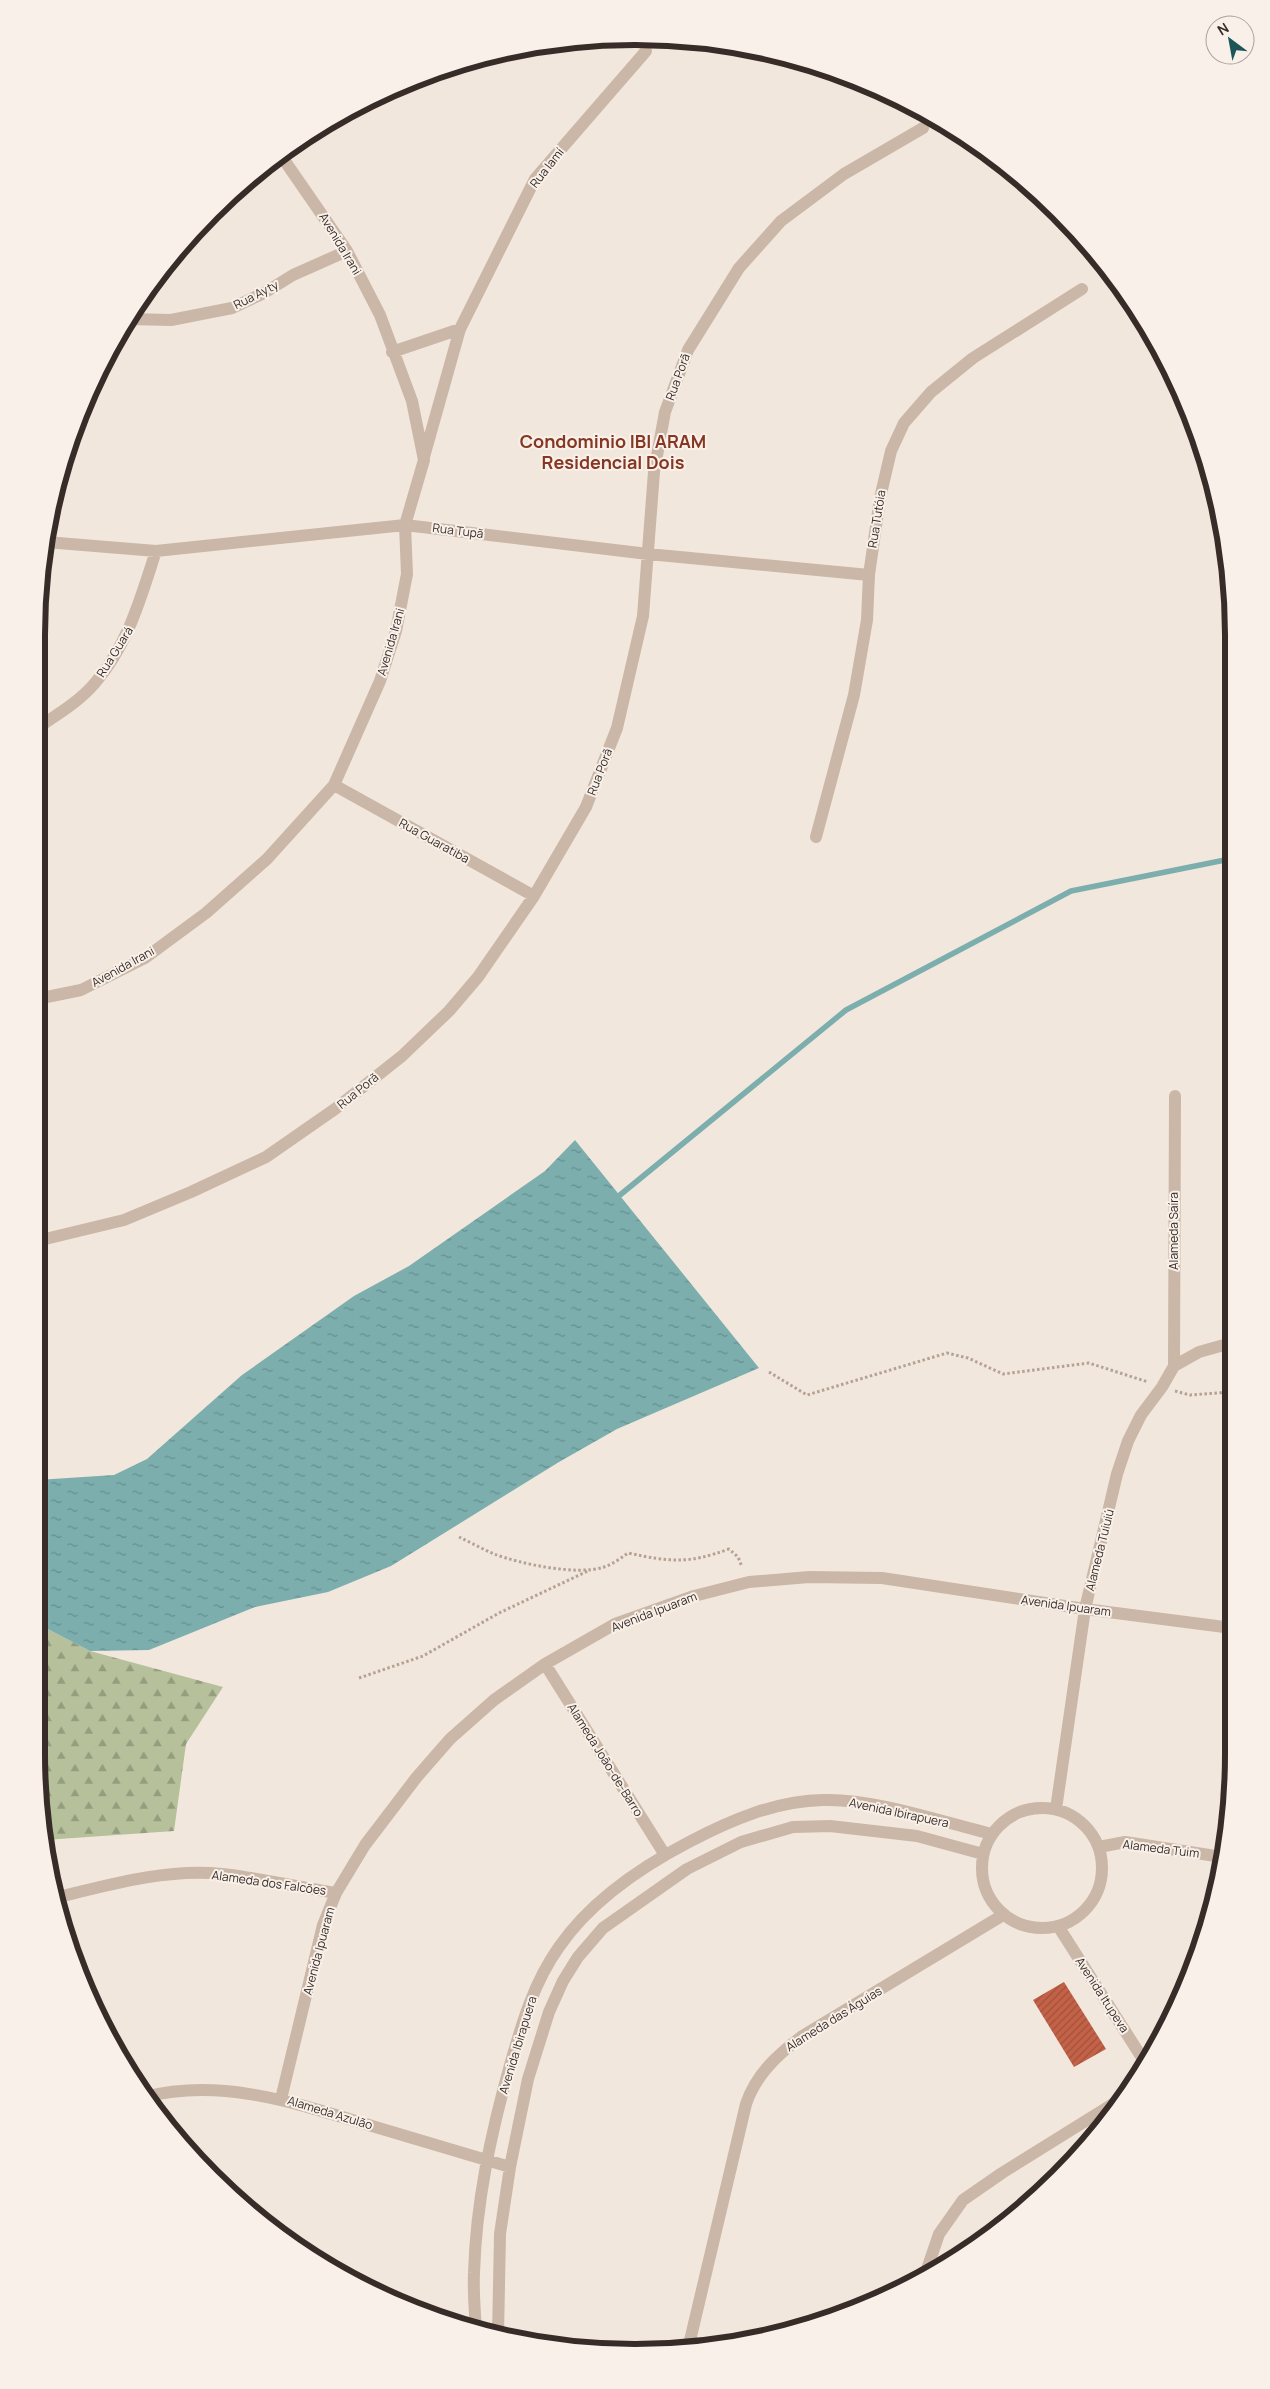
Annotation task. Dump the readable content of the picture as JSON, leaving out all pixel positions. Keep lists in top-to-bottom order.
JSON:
{
  "streets": {
    "street": [
      "Rua Iamí",
      "Avenida Irani",
      "Rua Ayty",
      "Rua Porã",
      "Rua Tutóia",
      "Rua Tupã",
      "Rua Guará",
      "Rua Guaratiba",
      "Alameda Saíra",
      "Alameda Tuiuiú",
      "Avenida Ipuaram",
      "Alameda João-de-Barro",
      "Avenida Ibirapuera",
      "Alameda Tuim",
      "Alameda dos Falcões",
      "Avenida Itupeva",
      "Alameda das Águias",
      "Alameda Azulão"
    ]
  },
  "crossings": [
    ["Rua Iamí", "Avenida Irani"],
    ["Avenida Irani", "Rua Ayty"],
    ["Avenida Irani", "Rua Tupã"],
    ["Avenida Irani", "Rua Guaratiba"],
    ["Rua Porã", "Rua Tupã"],
    ["Rua Porã", "Rua Guaratiba"],
    ["Rua Tutóia", "Rua Tupã"],
    ["Rua Tupã", "Rua Guará"],
    ["Alameda Saíra", "Alameda Tuiuiú"],
    ["Alameda Tuiuiú", "Avenida Ipuaram"],
    ["Alameda Tuiuiú", "Avenida Ibirapuera"],
    ["Alameda Tuiuiú", "Alameda Tuim"],
    ["Alameda Tuiuiú", "Avenida Itupeva"],
    ["Alameda Tuiuiú", "Alameda das Águias"],
    ["Avenida Ipuaram", "Alameda João-de-Barro"],
    ["Avenida Ipuaram", "Alameda dos Falcões"],
    ["Avenida Ipuaram", "Alameda Azulão"],
    ["Alameda João-de-Barro", "Avenida Ibirapuera"],
    ["Avenida Ibirapuera", "Alameda Tuim"],
    ["Avenida Ibirapuera", "Avenida Itupeva"],
    ["Avenida Ibirapuera", "Alameda das Águias"],
    ["Avenida Ibirapuera", "Alameda Azulão"],
    ["Alameda Tuim", "Avenida Itupeva"],
    ["Alameda Tuim", "Alameda das Águias"],
    ["Avenida Itupeva", "Alameda das Águias"]
  ],
  "districts": ["Condominio IBI ARAM Residencial Dois"],
  "north": "top left"
}
